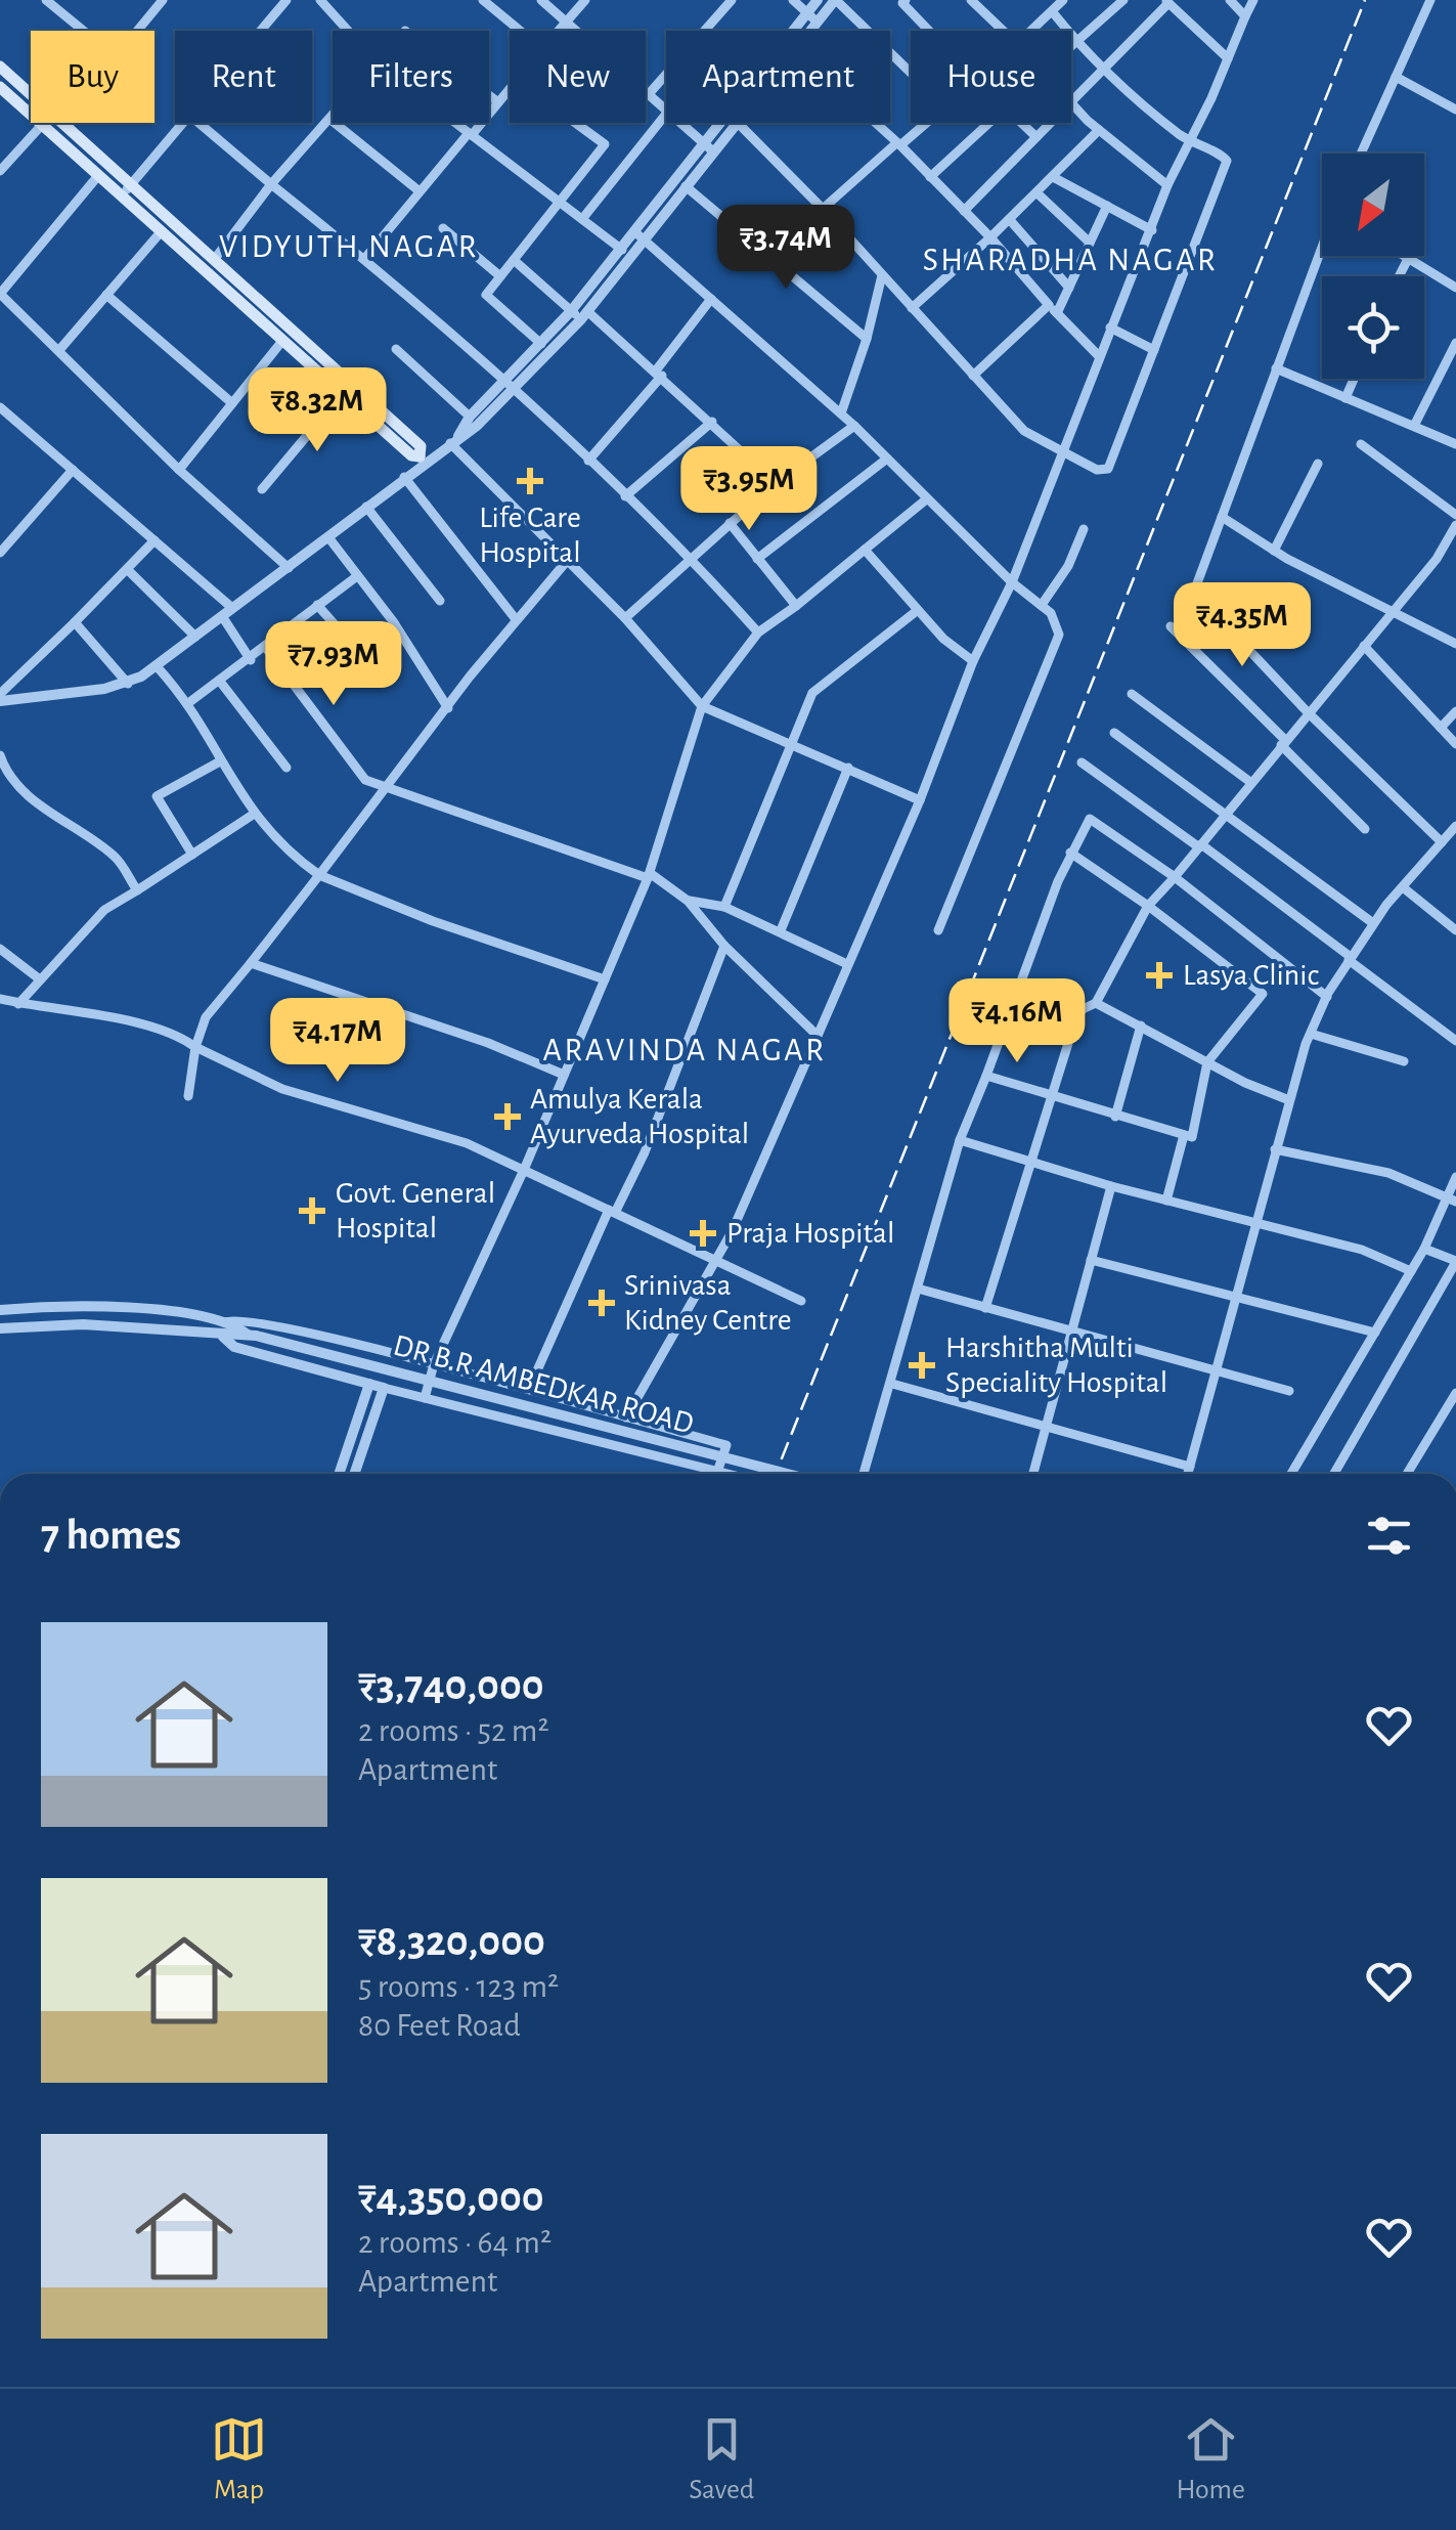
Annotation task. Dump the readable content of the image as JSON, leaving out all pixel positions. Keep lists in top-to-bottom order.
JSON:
{
  "streets": {
    "street": ["DR B.R AMBEDKAR ROAD"]
  },
  "districts": ["VIDYUTH NAGAR", "SHARADHA NAGAR", "ARAVINDA NAGAR"],
  "places": {
    "health": [
      "Life Care Hospital",
      "Lasya Clinic",
      "Amulya Kerala Ayurveda Hospital",
      "Govt. General Hospital",
      "Praja Hospital",
      "Srinivasa Kidney Centre",
      "Harshitha Multi Speciality Hospital"
    ]
  },
  "north": "bottom left",
  "page": {
    "chip": [
      "Buy",
      "Rent",
      "Filters",
      "New",
      "Apartment",
      "House"
    ],
    "price": [
      "₹3.74M",
      "₹8.32M",
      "₹3.95M",
      "₹4.35M",
      "₹7.93M",
      "₹4.16M",
      "₹4.17M"
    ],
    "heading": "7 homes",
    "list": [
      {
        "name": "₹3,740,000",
        "note": "2 rooms · 52 m² · Apartment"
      },
      {
        "name": "₹8,320,000",
        "note": "5 rooms · 123 m² · 80 Feet Road"
      },
      {
        "name": "₹4,350,000",
        "note": "2 rooms · 64 m² · Apartment"
      }
    ],
    "tabs": ["Map", "Saved", "Home"]
  }
}
